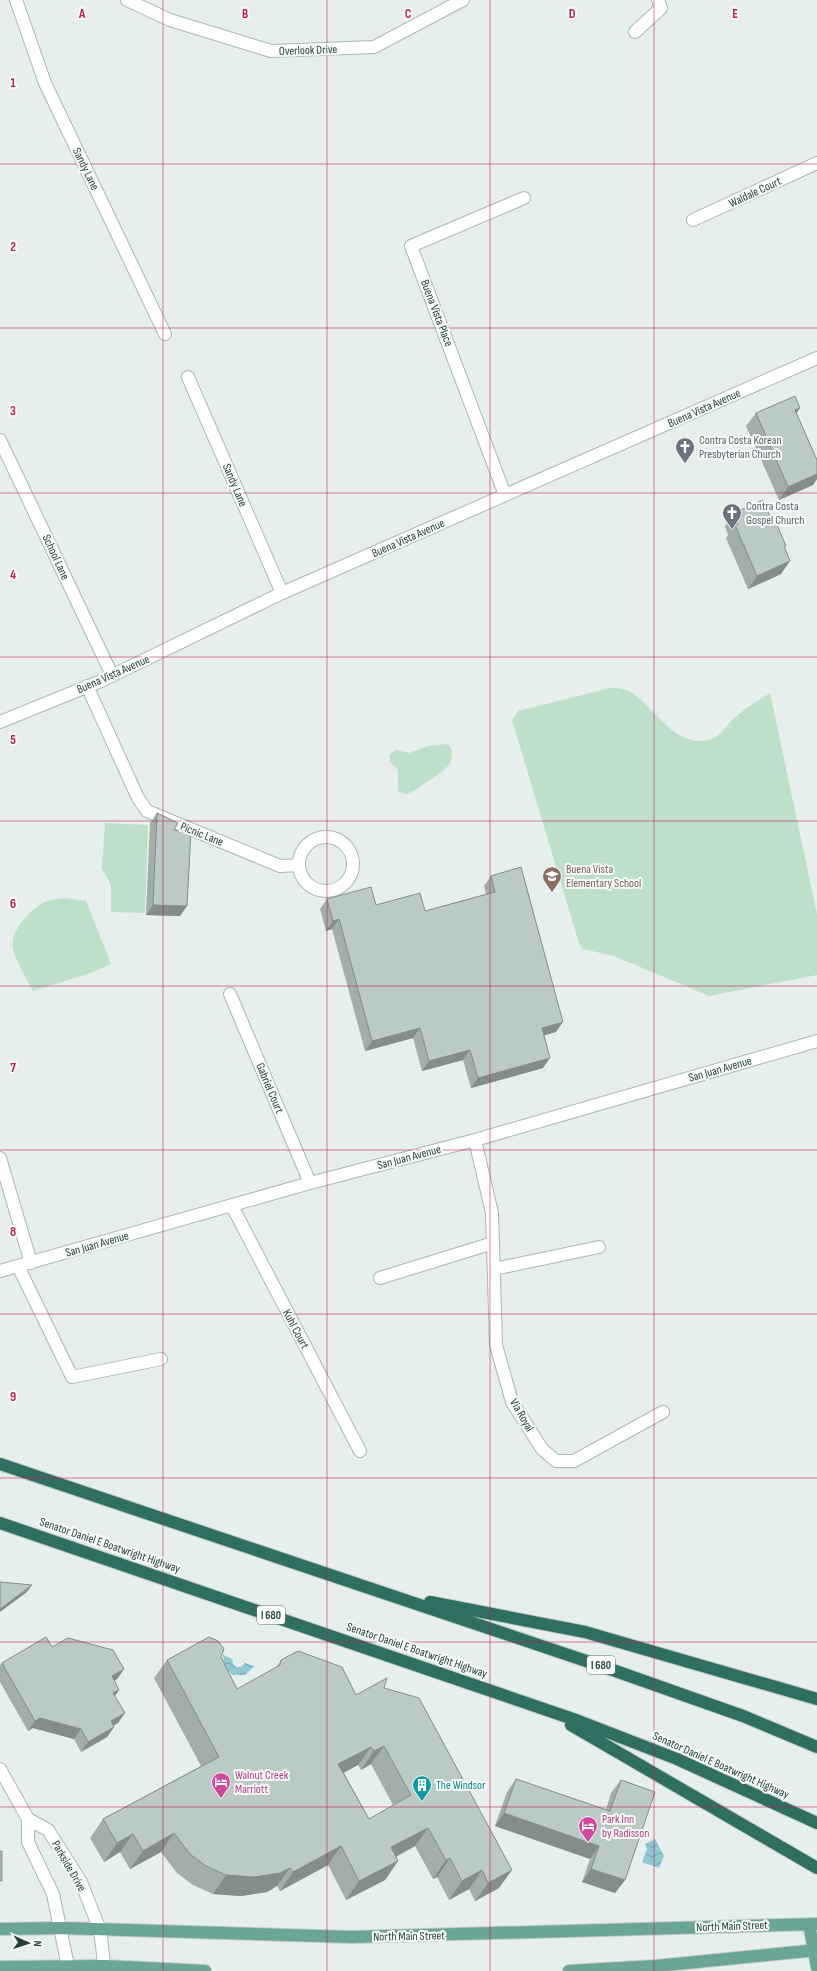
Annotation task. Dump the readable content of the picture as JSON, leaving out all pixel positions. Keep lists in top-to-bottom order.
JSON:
{
  "streets": {
    "highway": ["Senator Daniel E Boatwright Highway", "I 680"],
    "main road": ["North Main Street"],
    "street": [
      "Overlook Drive",
      "Sandy Lane",
      "Waldale Court",
      "Buena Vista Place",
      "Buena Vista Avenue",
      "School Lane",
      "Picnic Lane",
      "San Juan Avenue",
      "Gabriel Court",
      "Kuhl Court",
      "Via Royal",
      "Parkside Drive"
    ]
  },
  "crossings": [
    ["Sandy Lane", "Buena Vista Avenue"],
    ["Buena Vista Place", "Buena Vista Avenue"],
    ["Buena Vista Avenue", "School Lane"],
    ["Buena Vista Avenue", "Picnic Lane"],
    ["San Juan Avenue", "Gabriel Court"],
    ["San Juan Avenue", "Kuhl Court"],
    ["San Juan Avenue", "Via Royal"],
    ["Parkside Drive", "North Main Street"]
  ],
  "places": {
    "church": ["Contra Costa Korean Presbyterian Church", "Contra Costa Gospel Church"],
    "school or university": ["Buena Vista Elementary School"],
    "hotel": ["Walnut Creek Marriott", "Park Inn by Radisson"],
    "building": ["The Windsor"]
  },
  "north": "right",
  "grid": {
    "columns": [
      "A",
      "B",
      "C",
      "D",
      "E"
    ],
    "rows": [
      "1",
      "2",
      "3",
      "4",
      "5",
      "6",
      "7",
      "8",
      "9"
    ]
  }
}
